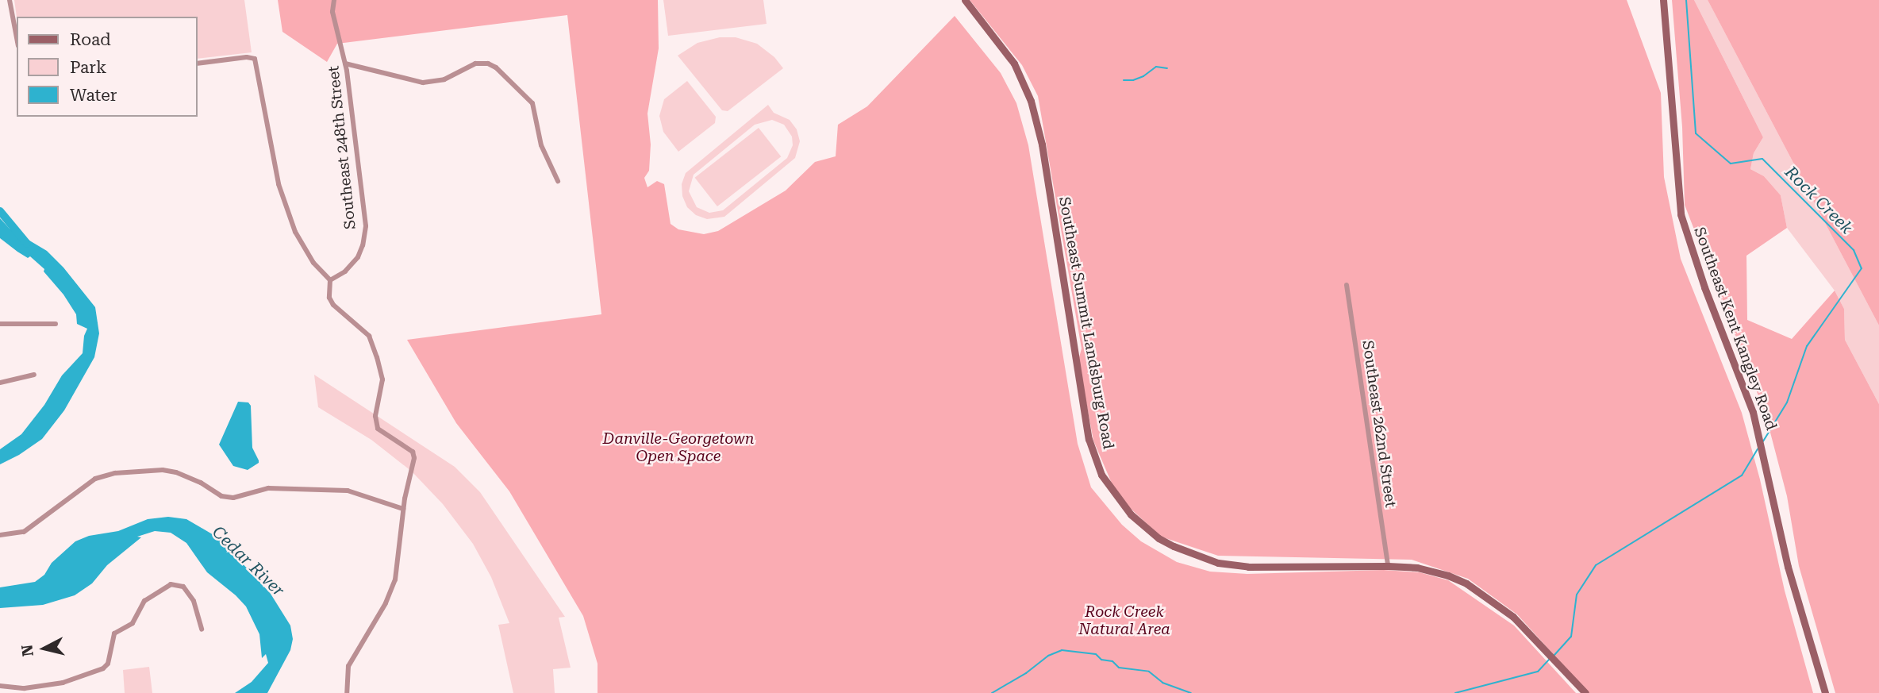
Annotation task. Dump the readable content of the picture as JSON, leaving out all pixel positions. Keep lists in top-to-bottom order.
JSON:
{
  "streets": {
    "street": [
      "Southeast 248th Street",
      "Southeast Summit Landsburg Road",
      "Southeast Kent Kangley Road",
      "Southeast 262nd Street"
    ]
  },
  "crossings": [
    ["Southeast Summit Landsburg Road", "Southeast 262nd Street"]
  ],
  "water": ["Rock Creek", "Cedar River"],
  "parks": ["Danville-Georgetown Open Space", "Rock Creek Natural Area"],
  "legend": ["Road", "Park", "Water"],
  "north": "left"
}
